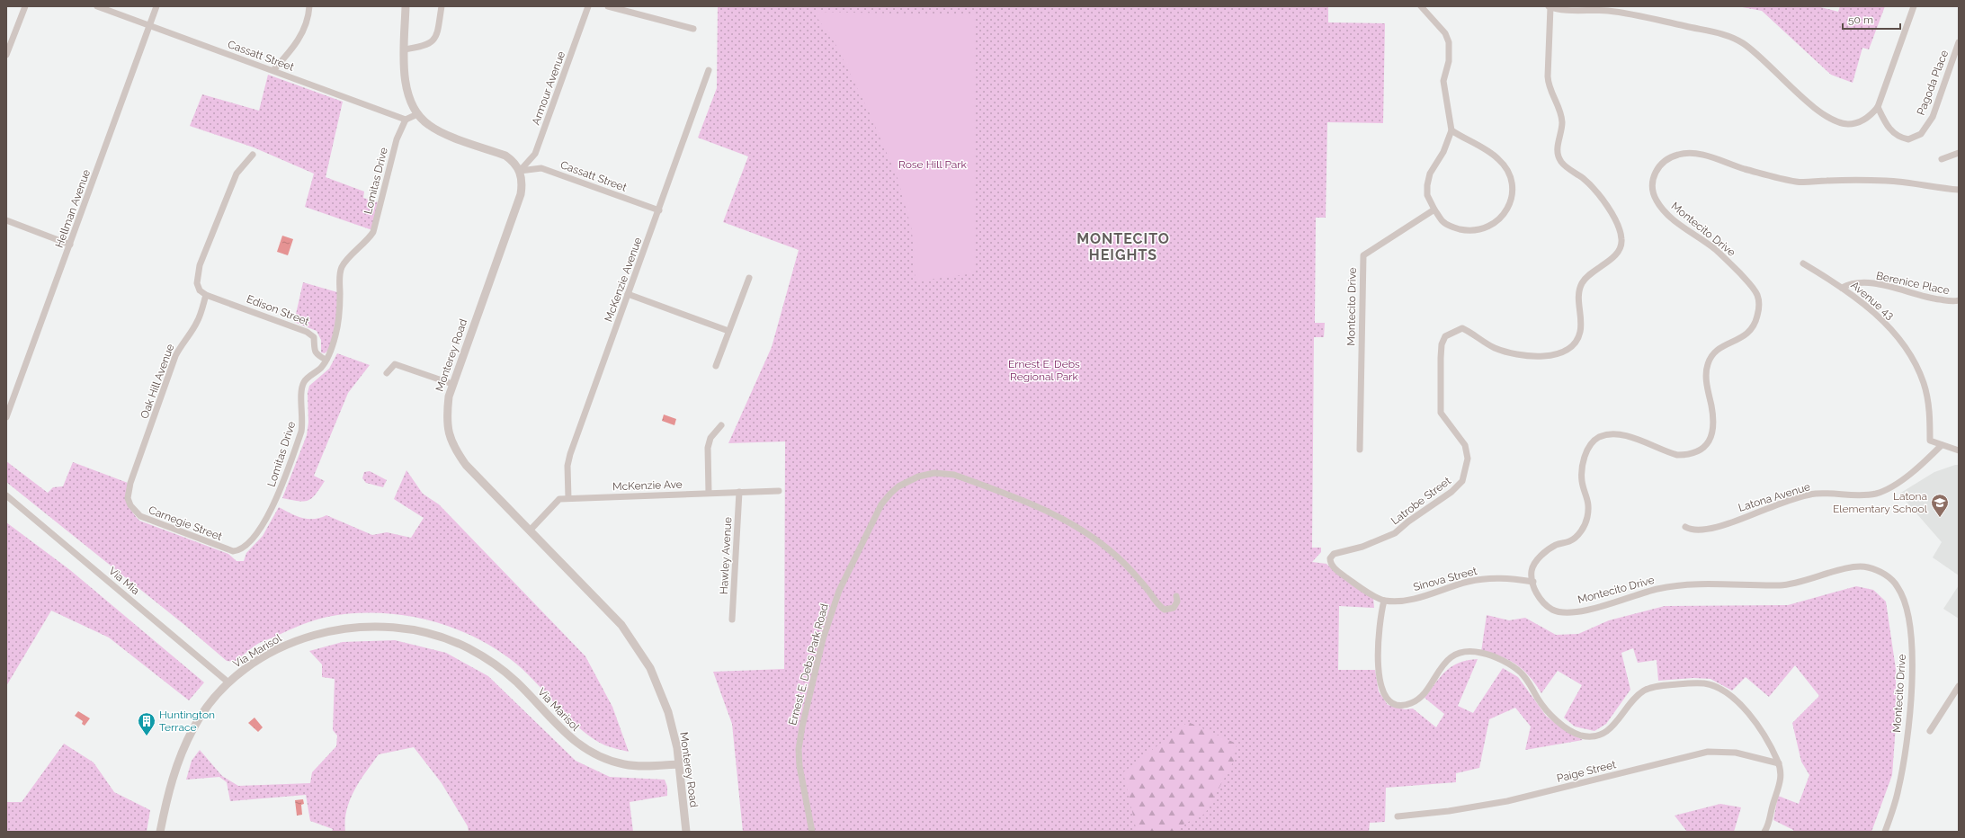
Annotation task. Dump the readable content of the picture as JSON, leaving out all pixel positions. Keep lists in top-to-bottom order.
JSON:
{
  "streets": {
    "street": [
      "Cassatt Street",
      "Pagoda Place",
      "Armour Avenue",
      "Lomitas Drive",
      "Hellman Avenue",
      "Montecito Drive",
      "McKenzie Avenue",
      "Berenice Place",
      "Avenue 43",
      "Edison Street",
      "Monterey Road",
      "Oak Hill Avenue",
      "McKenzie Ave",
      "Latona Avenue",
      "Latrobe Street",
      "Carnegie Street",
      "Hawley Avenue",
      "Sinova Street",
      "Via Mia",
      "Via Marisol",
      "Ernest E. Debs Park Road",
      "Paige Street"
    ]
  },
  "crossings": [
    ["Cassatt Street", "Armour Avenue"],
    ["Cassatt Street", "Lomitas Drive"],
    ["Cassatt Street", "Hellman Avenue"],
    ["Cassatt Street", "McKenzie Avenue"],
    ["Cassatt Street", "Monterey Road"],
    ["Armour Avenue", "Monterey Road"],
    ["Lomitas Drive", "Edison Street"],
    ["Lomitas Drive", "Carnegie Street"],
    ["Montecito Drive", "Sinova Street"],
    ["McKenzie Avenue", "McKenzie Ave"],
    ["Berenice Place", "Avenue 43"],
    ["Avenue 43", "Latona Avenue"],
    ["Edison Street", "Oak Hill Avenue"],
    ["Monterey Road", "McKenzie Ave"],
    ["Monterey Road", "Via Marisol"],
    ["Oak Hill Avenue", "Carnegie Street"],
    ["McKenzie Ave", "Hawley Avenue"],
    ["Latrobe Street", "Sinova Street"],
    ["Via Mia", "Via Marisol"]
  ],
  "districts": ["MONTECITO HEIGHTS"],
  "parks": ["Rose Hill Park", "Ernest E. Debs Regional Park"],
  "places": {
    "school or university": ["Latona Elementary School"],
    "building": ["Huntington Terrace"]
  },
  "scale_bar": "50 m"
}
